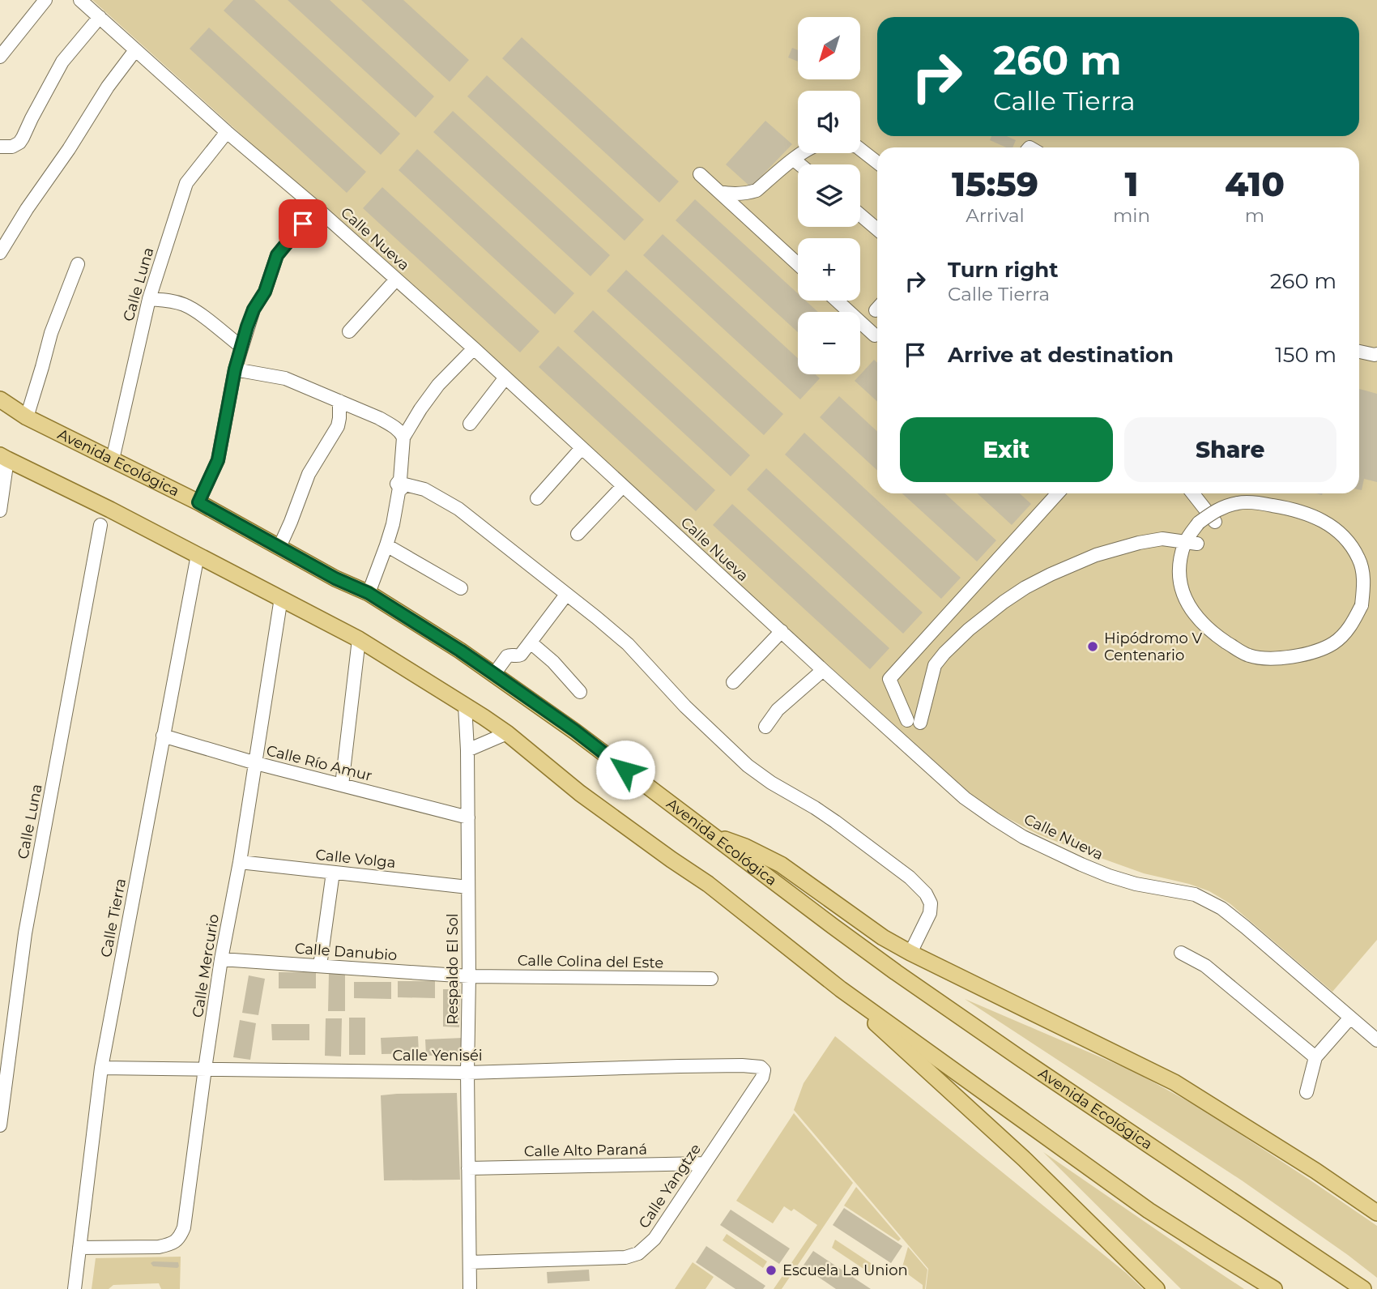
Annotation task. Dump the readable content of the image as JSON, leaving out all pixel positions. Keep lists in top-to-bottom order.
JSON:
{
  "streets": {
    "main road": ["Avenida Ecológica"],
    "street": [
      "Calle Nueva",
      "Calle Luna",
      "Calle Río Amur",
      "Calle Volga",
      "Calle Tierra",
      "Calle Danubio",
      "Calle Colina del Este",
      "Calle Mercurio",
      "Respaldo El Sol",
      "Calle Yeniséi",
      "Calle Alto Paraná",
      "Calle Yangtze"
    ]
  },
  "crossings": [
    ["Calle Nueva", "Calle Luna"],
    ["Calle Luna", "Avenida Ecológica"],
    ["Calle Río Amur", "Calle Tierra"],
    ["Calle Río Amur", "Calle Mercurio"],
    ["Calle Río Amur", "Respaldo El Sol"],
    ["Calle Volga", "Calle Mercurio"],
    ["Calle Volga", "Respaldo El Sol"],
    ["Calle Tierra", "Calle Mercurio"],
    ["Calle Tierra", "Calle Yeniséi"],
    ["Calle Danubio", "Calle Colina del Este"],
    ["Calle Danubio", "Calle Mercurio"],
    ["Calle Danubio", "Respaldo El Sol"],
    ["Calle Colina del Este", "Respaldo El Sol"],
    ["Calle Mercurio", "Calle Yeniséi"],
    ["Respaldo El Sol", "Calle Yeniséi"],
    ["Respaldo El Sol", "Calle Alto Paraná"],
    ["Respaldo El Sol", "Calle Yangtze"],
    ["Calle Yeniséi", "Calle Yangtze"],
    ["Calle Alto Paraná", "Calle Yangtze"]
  ],
  "places": ["Hipódromo V Centenario", "Escuela La Union"],
  "north": "bottom left",
  "page": {
    "map_buttons": ["+", "−"],
    "turn": ["260 m", "Calle Tierra"],
    "eta": [
      "15:59",
      "Arrival",
      "1",
      "min",
      "410",
      "m"
    ],
    "list": [
      {
        "name": "Turn right",
        "note": "Calle Tierra",
        "value": "260 m"
      },
      {
        "name": "Arrive at destination",
        "value": "150 m"
      }
    ],
    "buttons": ["Exit", "Share"]
  }
}
